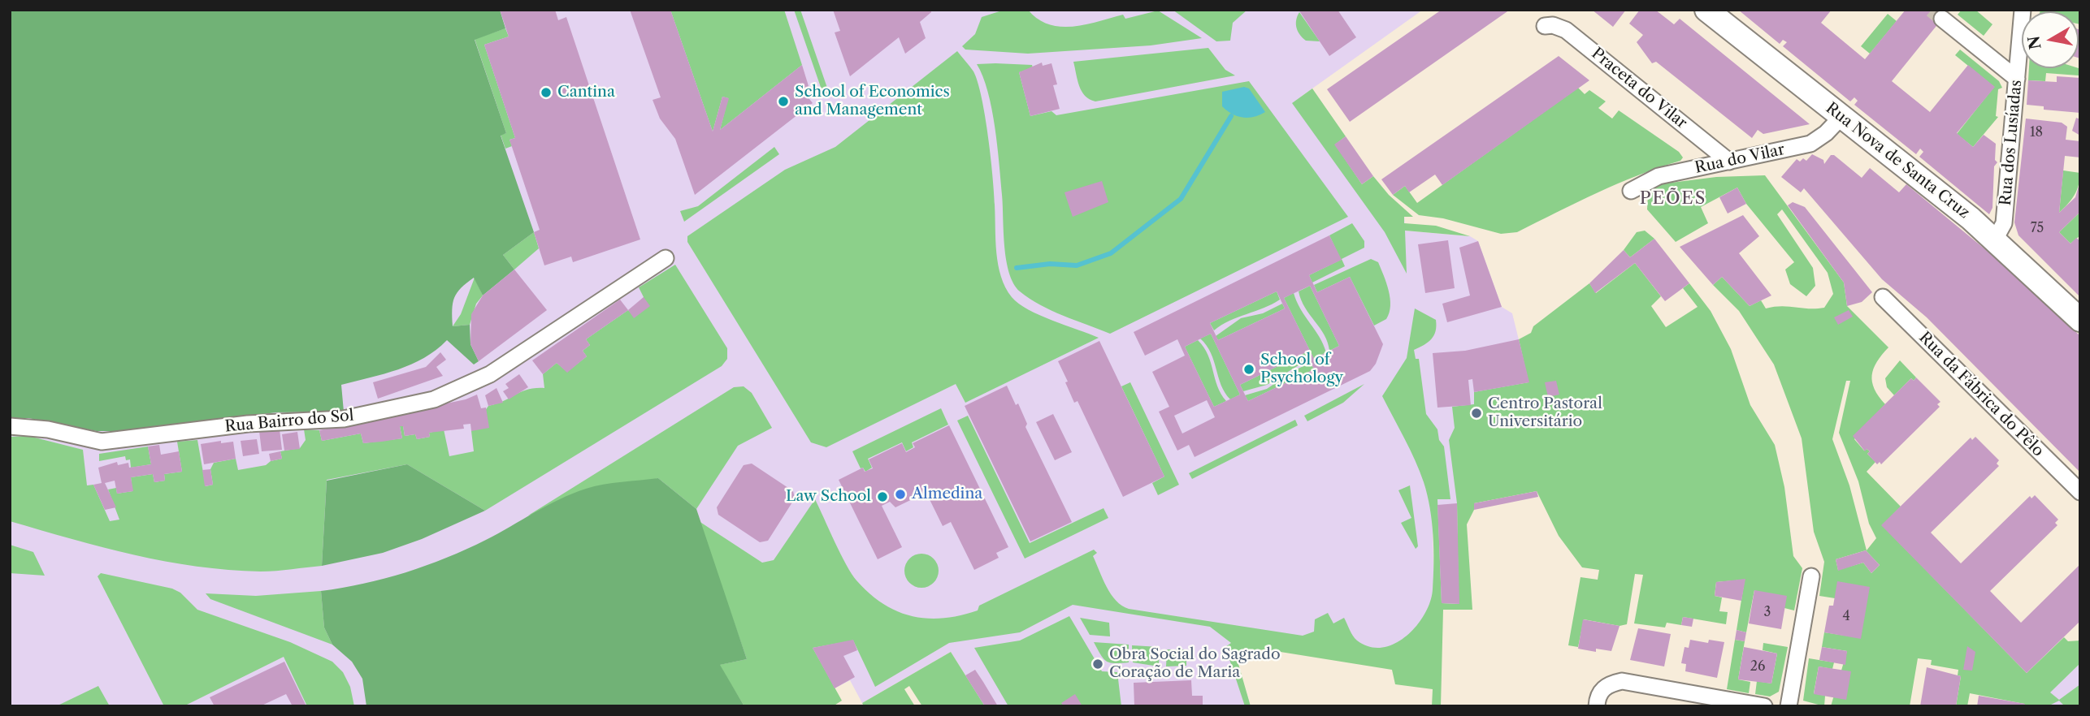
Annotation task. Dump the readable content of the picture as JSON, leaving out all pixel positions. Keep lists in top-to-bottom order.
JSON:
{
  "streets": {
    "street": [
      "Praceta do Vilar",
      "Rua dos Lusíadas",
      "Rua do Vilar",
      "Rua Nova de Santa Cruz",
      "Rua da Fábrica do Pêlo",
      "Rua Bairro do Sol"
    ]
  },
  "crossings": [
    ["Praceta do Vilar", "Rua do Vilar"],
    ["Rua dos Lusíadas", "Rua Nova de Santa Cruz"],
    ["Rua do Vilar", "Rua Nova de Santa Cruz"]
  ],
  "districts": ["PEÕES"],
  "places": [
    "Cantina",
    "School of Economics and Management",
    "School of Psychology",
    "Centro Pastoral Universitário",
    "Almedina",
    "Law School",
    "Obra Social do Sagrado Coração de Maria"
  ],
  "house_numbers": [
    "18",
    "75",
    "3",
    "4",
    "26"
  ],
  "north": "left"
}
